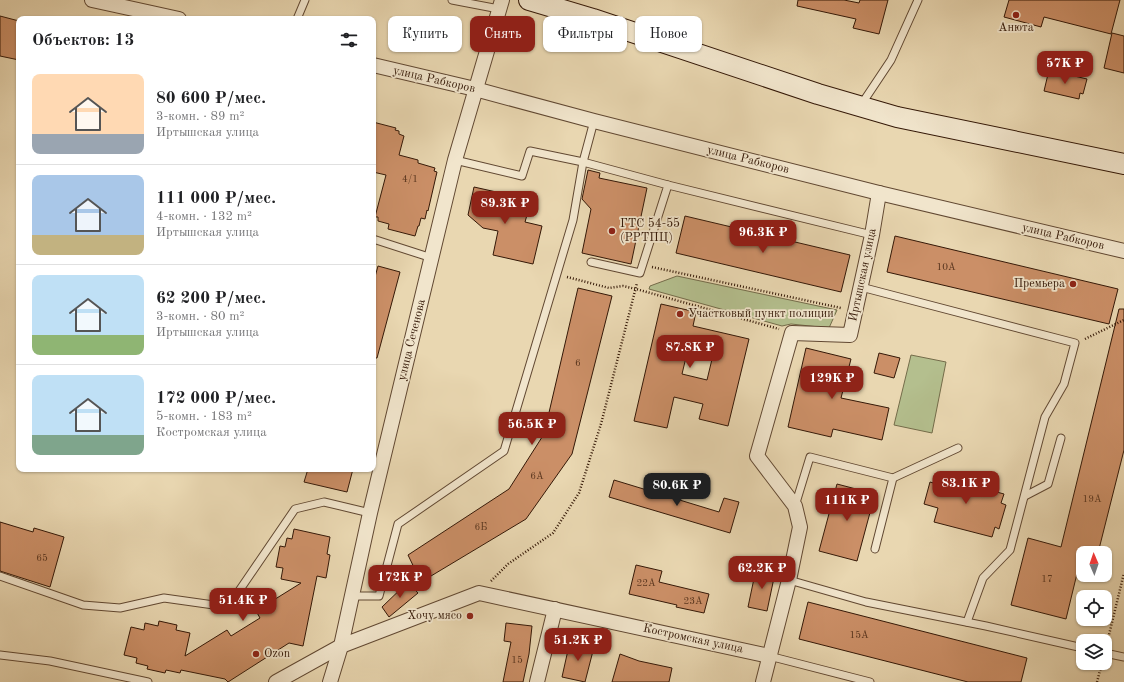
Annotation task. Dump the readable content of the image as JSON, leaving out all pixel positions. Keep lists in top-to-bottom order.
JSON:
{
  "streets": {
    "street": [
      "улица Рабкоров",
      "Иртышская улица",
      "улица Сеченова",
      "Костромская улица"
    ]
  },
  "crossings": [
    ["улица Рабкоров", "Иртышская улица"],
    ["улица Рабкоров", "улица Сеченова"]
  ],
  "places": [
    "Анюта",
    "ГТС 54-55 (РРТПЦ)",
    "Премьера",
    "Участковый пункт полиции",
    "Хочу мясо",
    "Ozon"
  ],
  "house_numbers": [
    "4/1",
    "10А",
    "6",
    "6А",
    "19А",
    "6Б",
    "65",
    "17",
    "22А",
    "23А",
    "15А",
    "15"
  ],
  "north": "top",
  "page": {
    "chip": [
      "Купить",
      "Снять",
      "Фильтры",
      "Новое"
    ],
    "heading": "Объектов: 13",
    "price": [
      "57K ₽",
      "89.3K ₽",
      "96.3K ₽",
      "87.8K ₽",
      "129K ₽",
      "56.5K ₽",
      "83.1K ₽",
      "80.6K ₽",
      "111K ₽",
      "62.2K ₽",
      "172K ₽",
      "51.4K ₽",
      "51.2K ₽"
    ],
    "list": [
      {
        "name": "80 600 ₽/мес.",
        "note": "3-комн. · 89 m² · Иртышская улица"
      },
      {
        "name": "111 000 ₽/мес.",
        "note": "4-комн. · 132 m² · Иртышская улица"
      },
      {
        "name": "62 200 ₽/мес.",
        "note": "3-комн. · 80 m² · Иртышская улица"
      },
      {
        "name": "172 000 ₽/мес.",
        "note": "5-комн. · 183 m² · Костромская улица"
      }
    ]
  }
}
